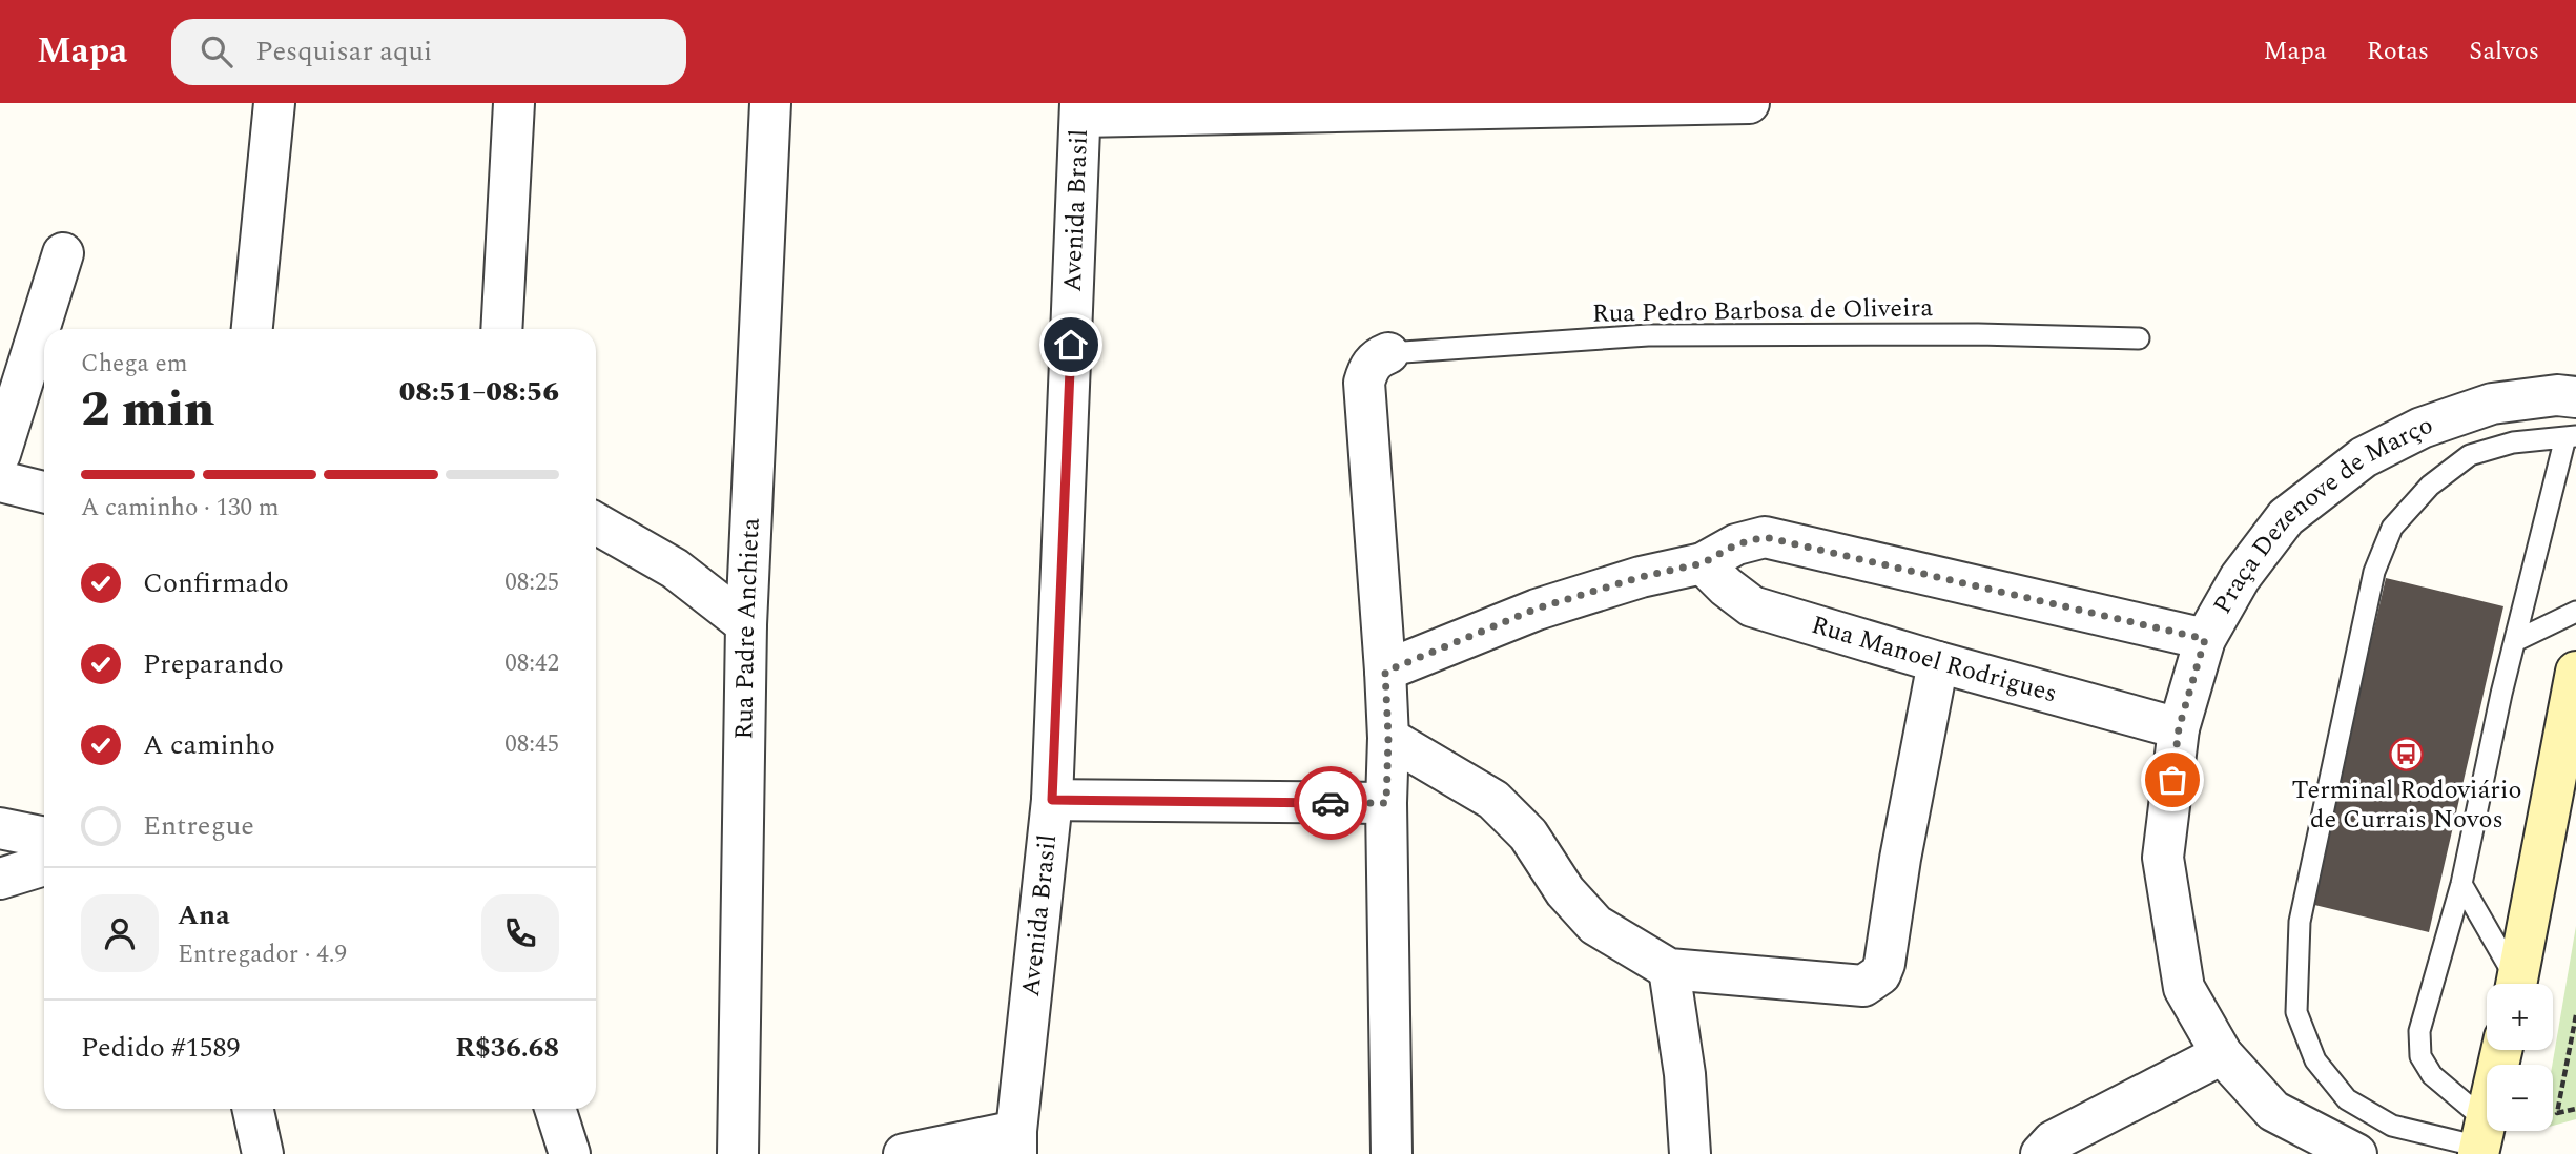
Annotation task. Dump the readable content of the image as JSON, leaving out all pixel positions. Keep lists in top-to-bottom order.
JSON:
{
  "streets": {
    "street": [
      "Avenida Brasil",
      "Praça Dezenove de Março",
      "Rua Padre Anchieta",
      "Rua Manoel Rodrigues"
    ],
    "lane": ["Rua Pedro Barbosa de Oliveira"]
  },
  "crossings": [
    ["Praça Dezenove de Março", "Rua Manoel Rodrigues"]
  ],
  "places": {
    "bus stop": ["Terminal Rodoviário de Currais Novos"]
  },
  "page": {
    "header": "Mapa",
    "search": "Pesquisar aqui",
    "nav": ["Mapa", "Rotas", "Salvos"],
    "heading": ["2 min", "Chega em", "08:51–08:56"],
    "panel": [
      "Ana",
      "Entregador · 4.9",
      "Pedido #1589",
      "R$36.68"
    ],
    "bar": "A caminho · 130 m",
    "list": [
      ["Confirmado", "08:25"],
      ["Preparando", "08:42"],
      ["A caminho", "08:45"],
      "Entregue"
    ],
    "map_buttons": ["+", "−"]
  }
}
